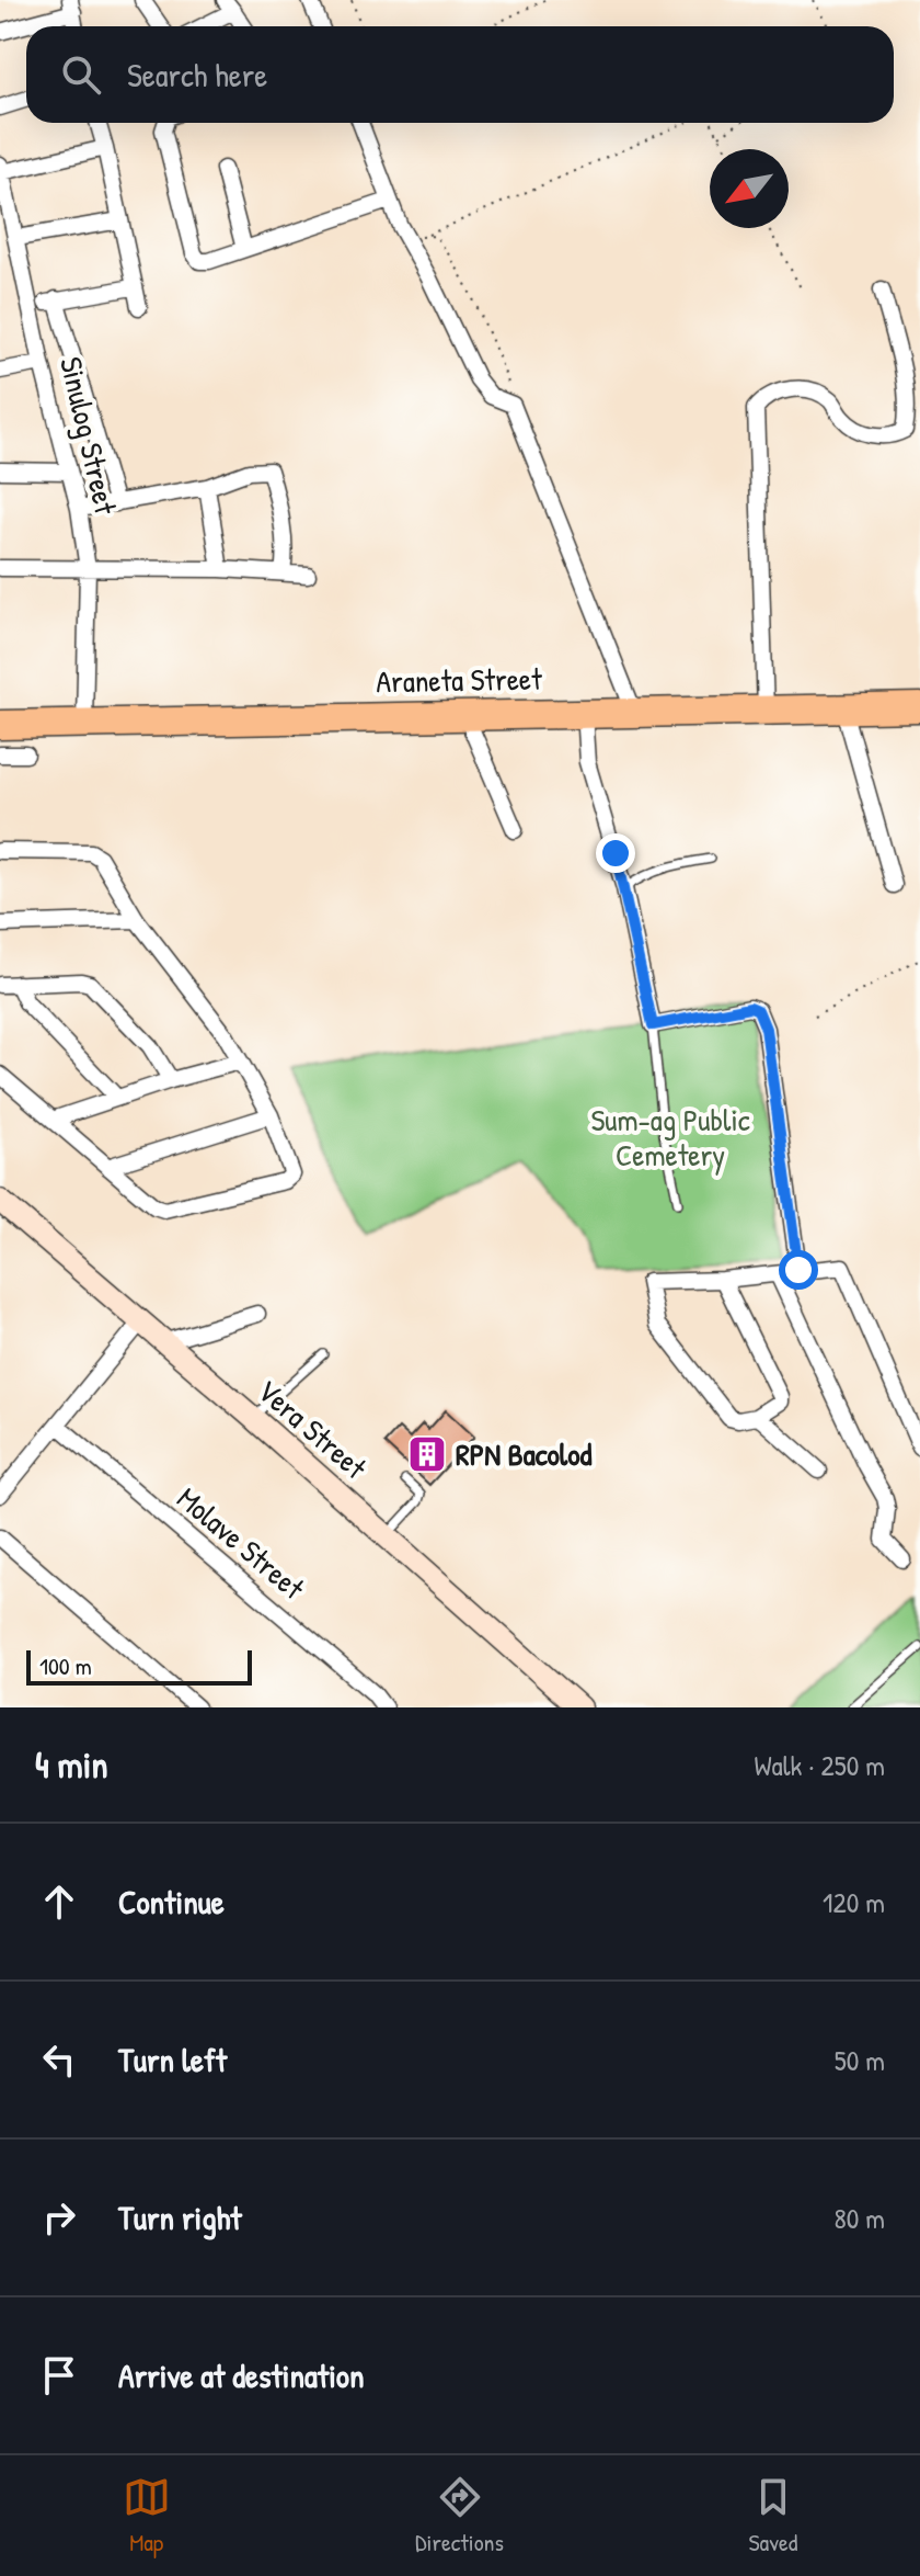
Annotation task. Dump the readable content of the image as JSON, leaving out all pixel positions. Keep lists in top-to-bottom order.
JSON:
{
  "streets": {
    "highway": ["Araneta Street"],
    "street": ["Sinulog Street", "Vera Street", "Molave Street"]
  },
  "crossings": [
    ["Sinulog Street", "Araneta Street"]
  ],
  "parks": ["Sum-ag Public Cemetery"],
  "places": {
    "building": ["RPN Bacolod"]
  },
  "scale_bar": "100 m",
  "north": "bottom left",
  "page": {
    "search": "Search here",
    "scale": "100 m",
    "heading": ["4 min", "Walk · 250 m"],
    "list": [
      ["Continue", "120 m"],
      ["Turn left", "50 m"],
      ["Turn right", "80 m"],
      "Arrive at destination"
    ],
    "nav": ["Map", "Directions", "Saved"]
  }
}
